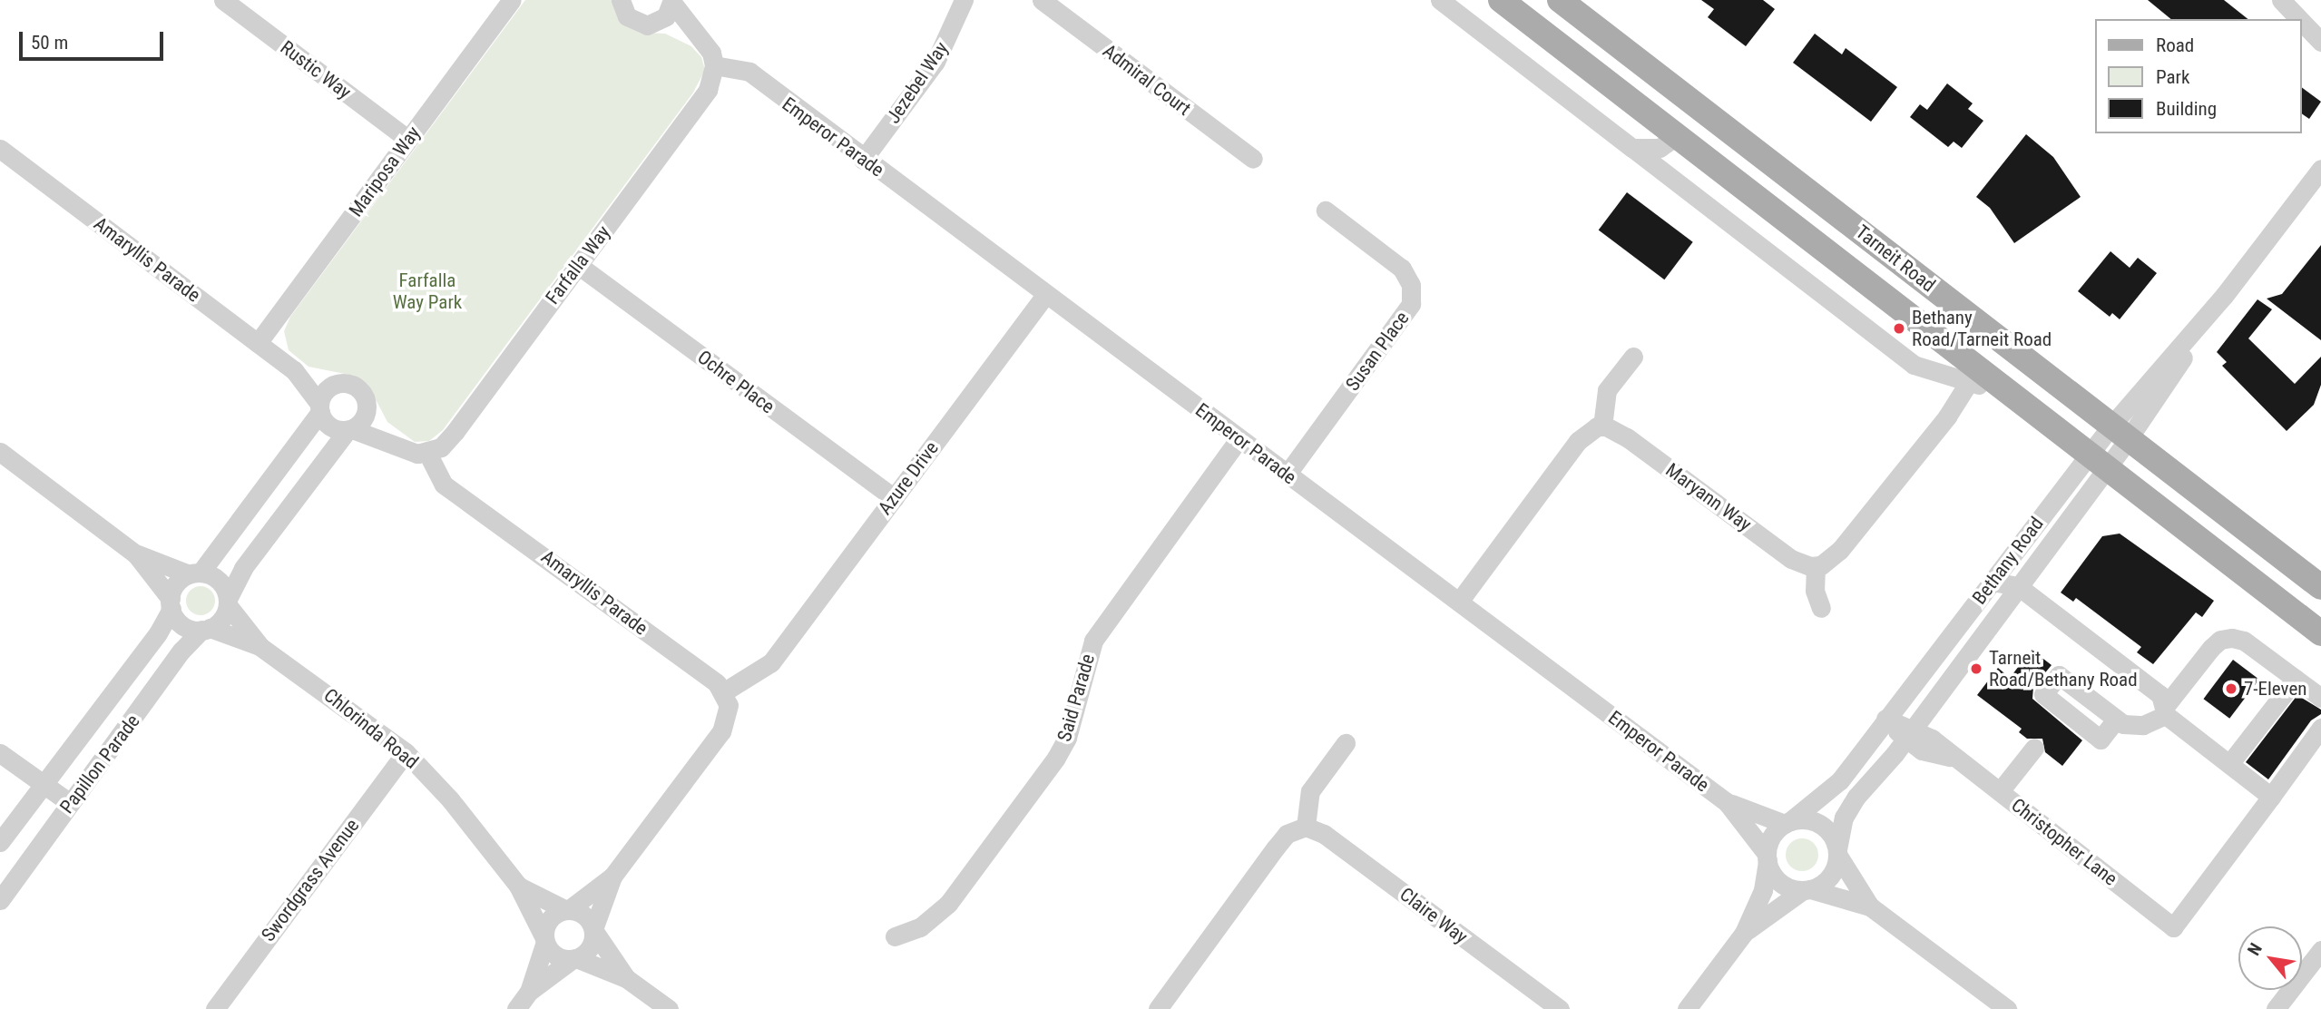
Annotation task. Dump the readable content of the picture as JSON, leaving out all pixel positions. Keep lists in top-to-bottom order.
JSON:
{
  "streets": {
    "main road": ["Tarneit Road"],
    "street": [
      "Rustic Way",
      "Admiral Court",
      "Jezebel Way",
      "Emperor Parade",
      "Mariposa Way",
      "Amaryllis Parade",
      "Farfalla Way",
      "Susan Place",
      "Ochre Place",
      "Azure Drive",
      "Maryann Way",
      "Bethany Road",
      "Said Parade",
      "Chlorinda Road",
      "Papillon Parade",
      "Christopher Lane",
      "Swordgrass Avenue",
      "Claire Way"
    ]
  },
  "crossings": [
    ["Rustic Way", "Mariposa Way"],
    ["Jezebel Way", "Emperor Parade"],
    ["Emperor Parade", "Farfalla Way"],
    ["Emperor Parade", "Susan Place"],
    ["Emperor Parade", "Azure Drive"],
    ["Emperor Parade", "Bethany Road"],
    ["Emperor Parade", "Said Parade"],
    ["Mariposa Way", "Amaryllis Parade"],
    ["Tarneit Road", "Bethany Road"],
    ["Amaryllis Parade", "Farfalla Way"],
    ["Amaryllis Parade", "Azure Drive"],
    ["Farfalla Way", "Ochre Place"],
    ["Ochre Place", "Azure Drive"],
    ["Bethany Road", "Christopher Lane"],
    ["Chlorinda Road", "Papillon Parade"],
    ["Chlorinda Road", "Swordgrass Avenue"]
  ],
  "parks": ["Farfalla Way Park"],
  "places": ["Bethany Road/Tarneit Road", "Tarneit Road/Bethany Road", "7-Eleven"],
  "legend": ["Road", "Park", "Building"],
  "scale_bar": "50 m",
  "north": "top left"
}
